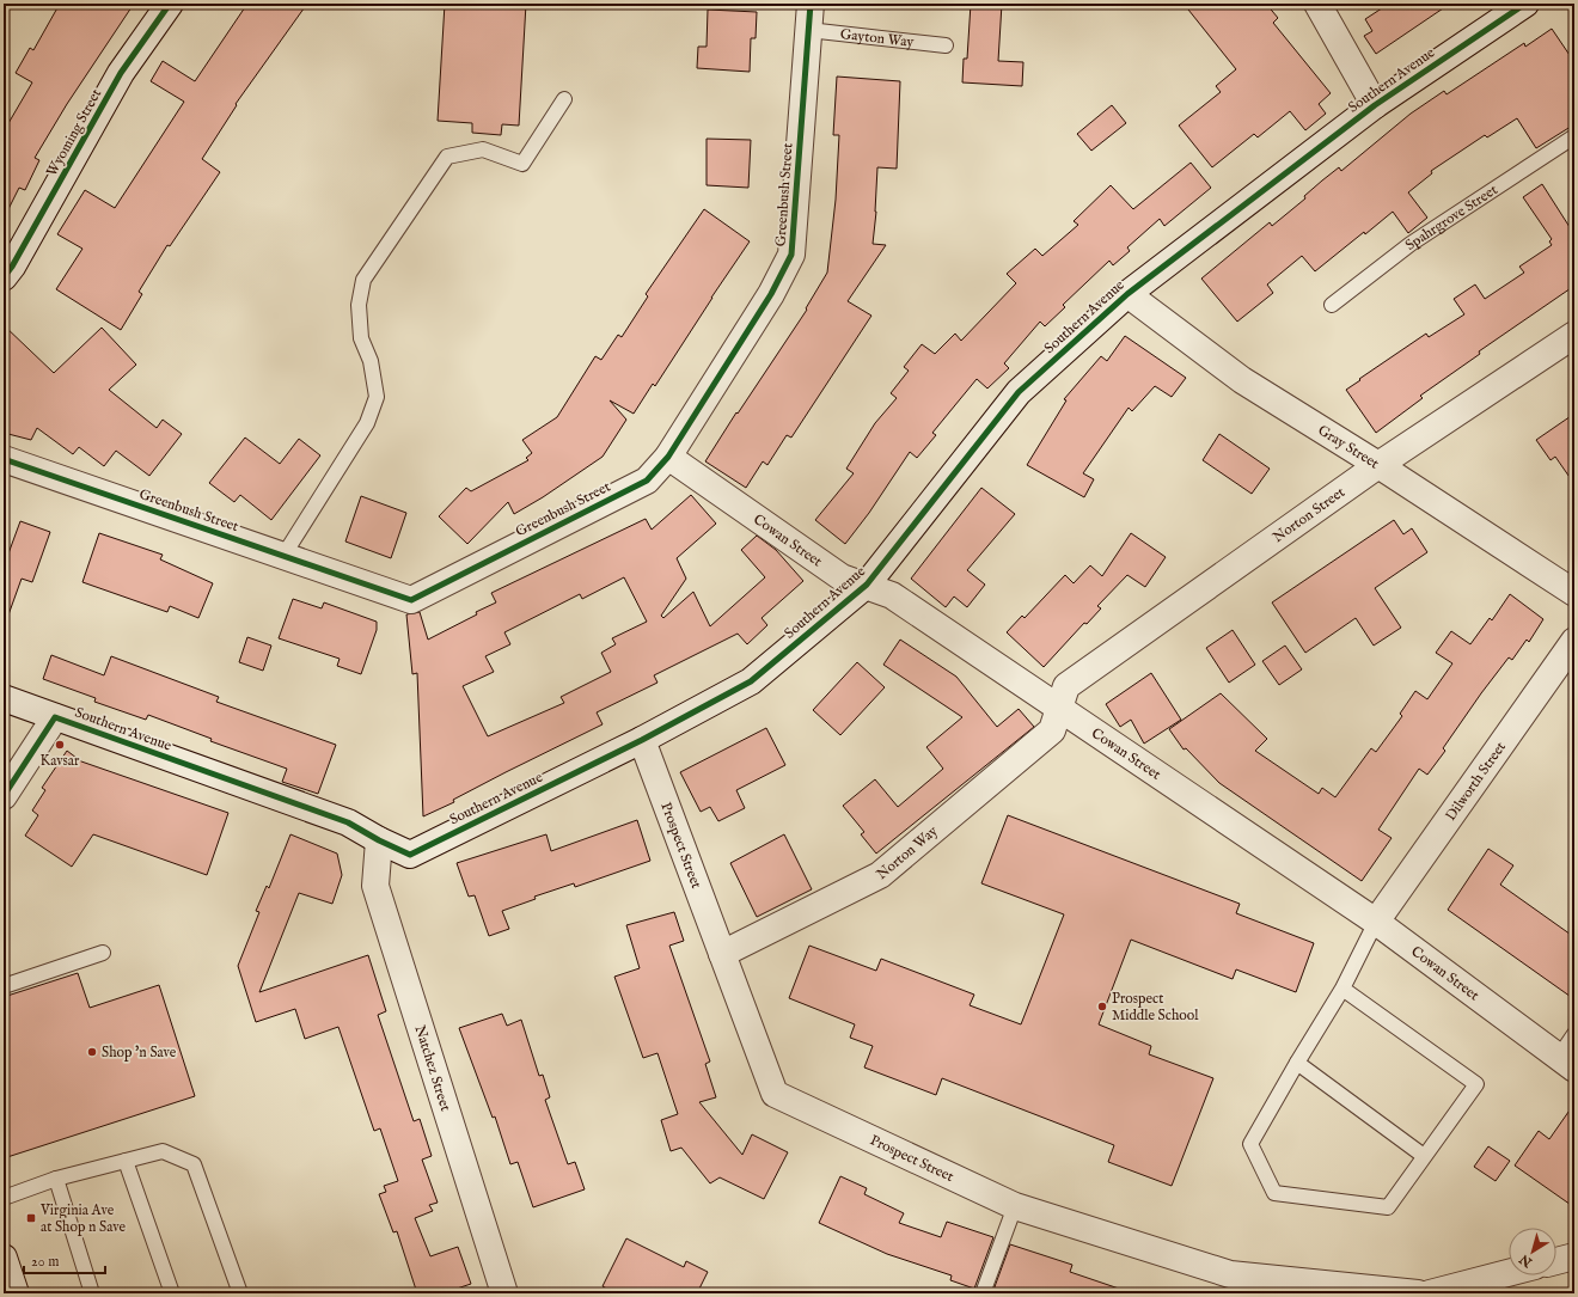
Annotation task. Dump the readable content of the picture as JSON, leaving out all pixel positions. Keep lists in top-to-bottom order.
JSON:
{
  "streets": {
    "street": [
      "Southern Avenue",
      "Wyoming Street",
      "Greenbush Street",
      "Gray Street",
      "Norton Street",
      "Cowan Street",
      "Dilworth Street",
      "Prospect Street",
      "Norton Way",
      "Natchez Street"
    ],
    "lane": ["Gayton Way", "Spahrgrove Street"]
  },
  "crossings": [
    ["Gayton Way", "Greenbush Street"],
    ["Southern Avenue", "Gray Street"],
    ["Southern Avenue", "Cowan Street"],
    ["Southern Avenue", "Prospect Street"],
    ["Southern Avenue", "Natchez Street"],
    ["Greenbush Street", "Cowan Street"],
    ["Gray Street", "Norton Street"],
    ["Norton Street", "Cowan Street"],
    ["Norton Street", "Norton Way"],
    ["Cowan Street", "Dilworth Street"],
    ["Cowan Street", "Norton Way"],
    ["Prospect Street", "Norton Way"]
  ],
  "places": {
    "other": ["Kavsar", "Prospect Middle School", "Shop 'n Save"],
    "transit": ["Virginia Ave at Shop n Save"]
  },
  "scale_bar": "20 m",
  "north": "bottom left"
}
